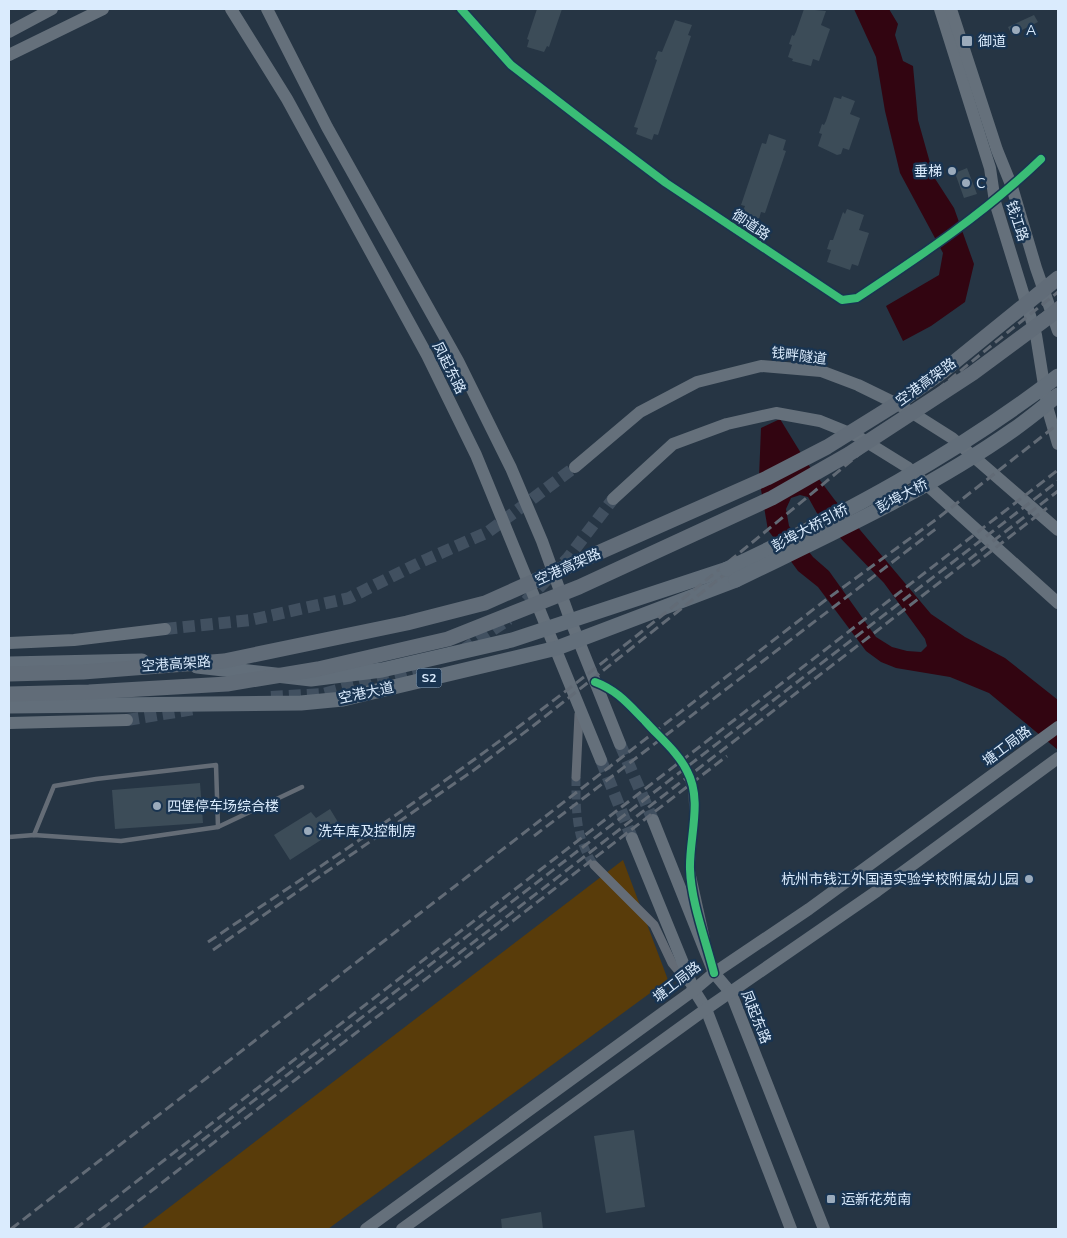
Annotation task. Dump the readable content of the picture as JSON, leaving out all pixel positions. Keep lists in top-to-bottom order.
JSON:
{
  "streets": {
    "highway": ["空港高架路"],
    "main road": [
      "钱江路",
      "钱畔隧道",
      "凤起东路",
      "彭埠大桥",
      "彭埠大桥引桥",
      "S2",
      "空港大道",
      "塘工局路"
    ],
    "street": ["御道路"]
  },
  "crossings": [
    ["钱江路", "御道路"],
    ["凤起东路", "空港大道"],
    ["凤起东路", "塘工局路"],
    ["彭埠大桥", "彭埠大桥引桥"],
    ["彭埠大桥", "空港大道"],
    ["彭埠大桥引桥", "空港大道"]
  ],
  "places": {
    "other": [
      "A",
      "垂梯",
      "C",
      "四堡停车场综合楼",
      "洗车库及控制房",
      "杭州市钱江外国语实验学校附属幼儿园"
    ],
    "transit": ["御道", "运新花苑南"]
  }
}
